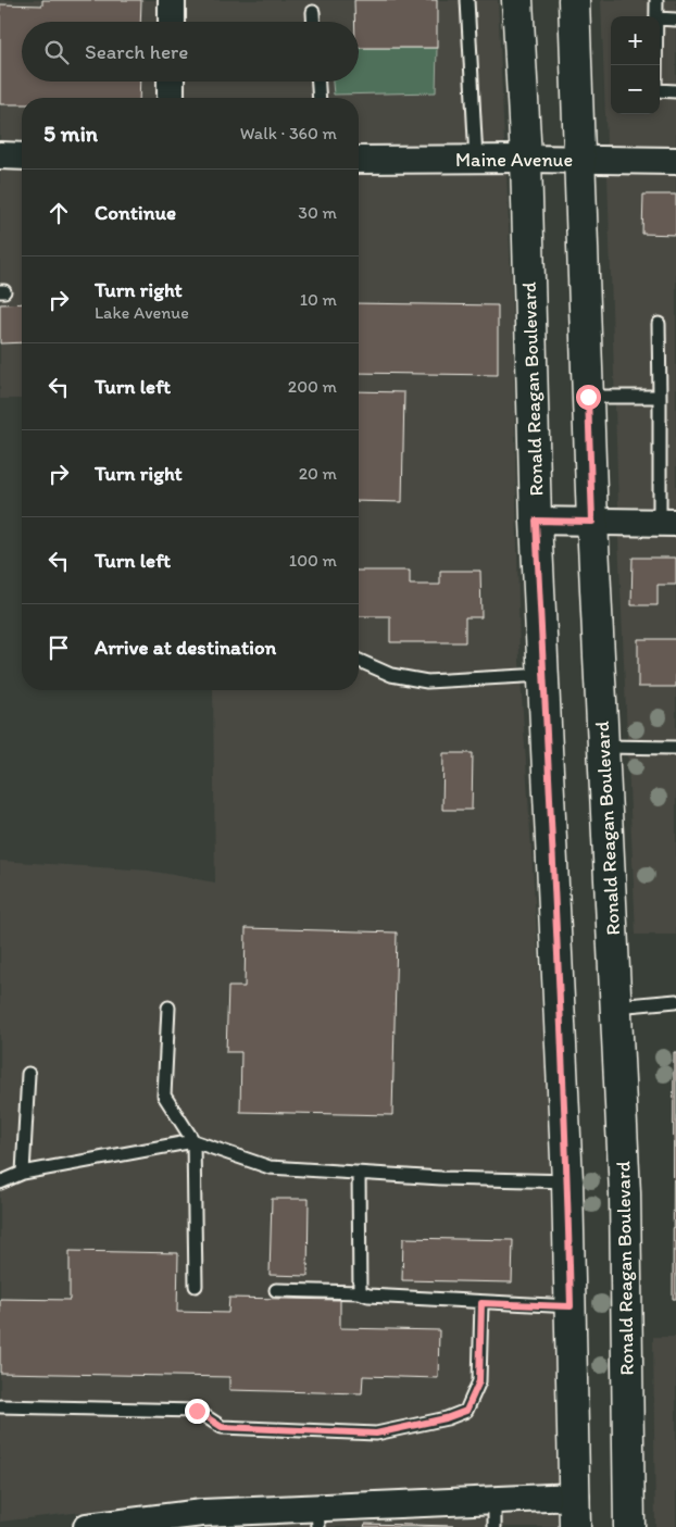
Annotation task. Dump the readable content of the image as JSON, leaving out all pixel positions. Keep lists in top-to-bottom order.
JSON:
{
  "streets": {
    "main road": ["Ronald Reagan Boulevard"],
    "street": ["Maine Avenue"]
  },
  "crossings": [
    ["Maine Avenue", "Ronald Reagan Boulevard"]
  ],
  "page": {
    "map_buttons": ["+", "−"],
    "search": "Search here",
    "heading": ["5 min", "Walk · 360 m"],
    "list": [
      ["Continue", "30 m"],
      ["Turn right", "Lake Avenue", "10 m"],
      ["Turn left", "200 m"],
      ["Turn right", "20 m"],
      ["Turn left", "100 m"],
      "Arrive at destination"
    ]
  }
}
